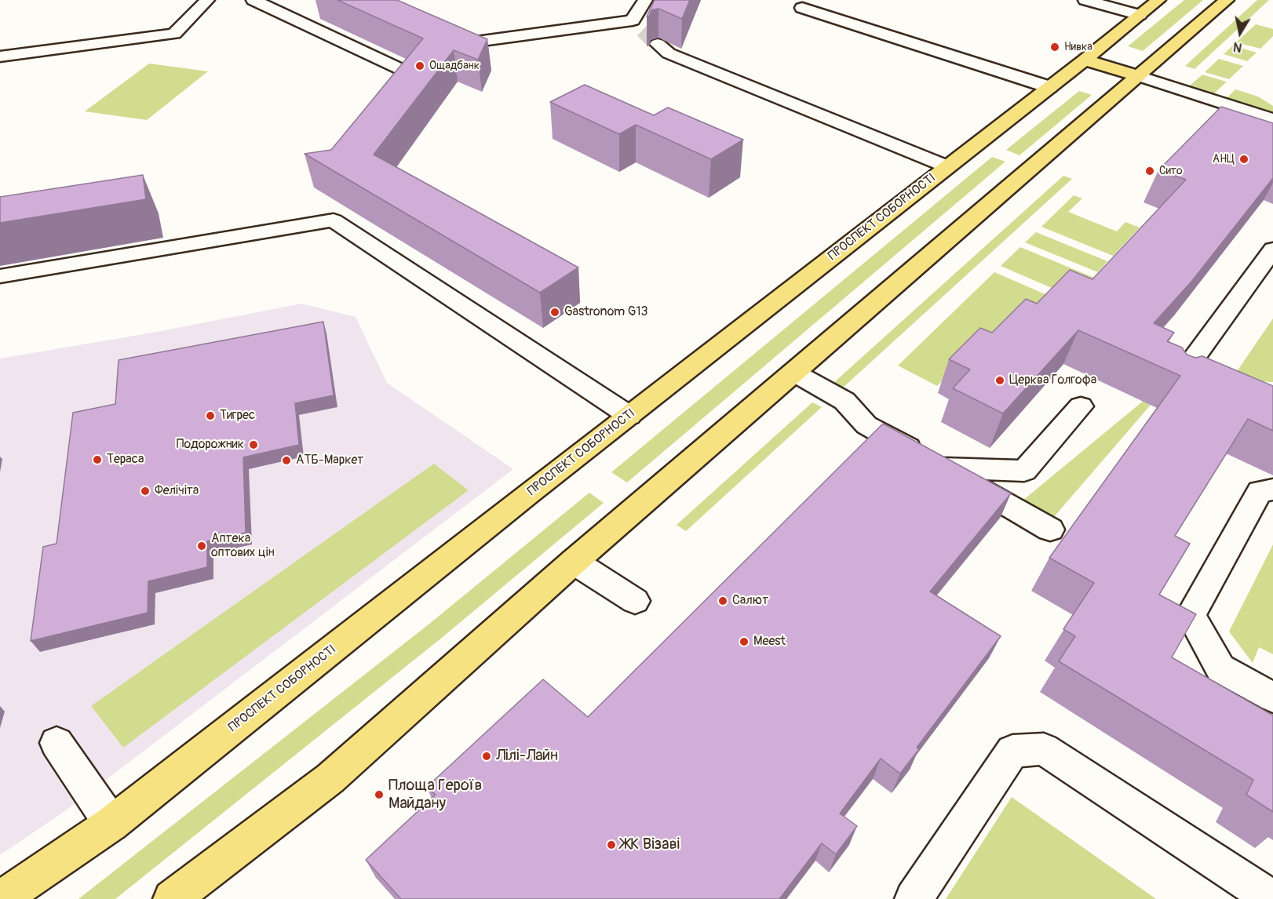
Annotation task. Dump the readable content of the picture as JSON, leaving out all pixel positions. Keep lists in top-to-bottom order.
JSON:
{
  "streets": {
    "main road": ["ПРОСПЕКТ СОБОРНОСТІ"]
  },
  "places": [
    "Нивка",
    "Ощадбанк",
    "АНЦ",
    "Сито",
    "Gastronom G13",
    "Церква Голгофа",
    "Тигрес",
    "Подорожник",
    "Тераса",
    "АТБ-Маркет",
    "Фелічіта",
    "Аптека оптових цін",
    "Салют",
    "Meest",
    "Лілі-Лайн",
    "Площа Героїв Майдану",
    "ЖК Візаві"
  ],
  "north": "bottom"
}
